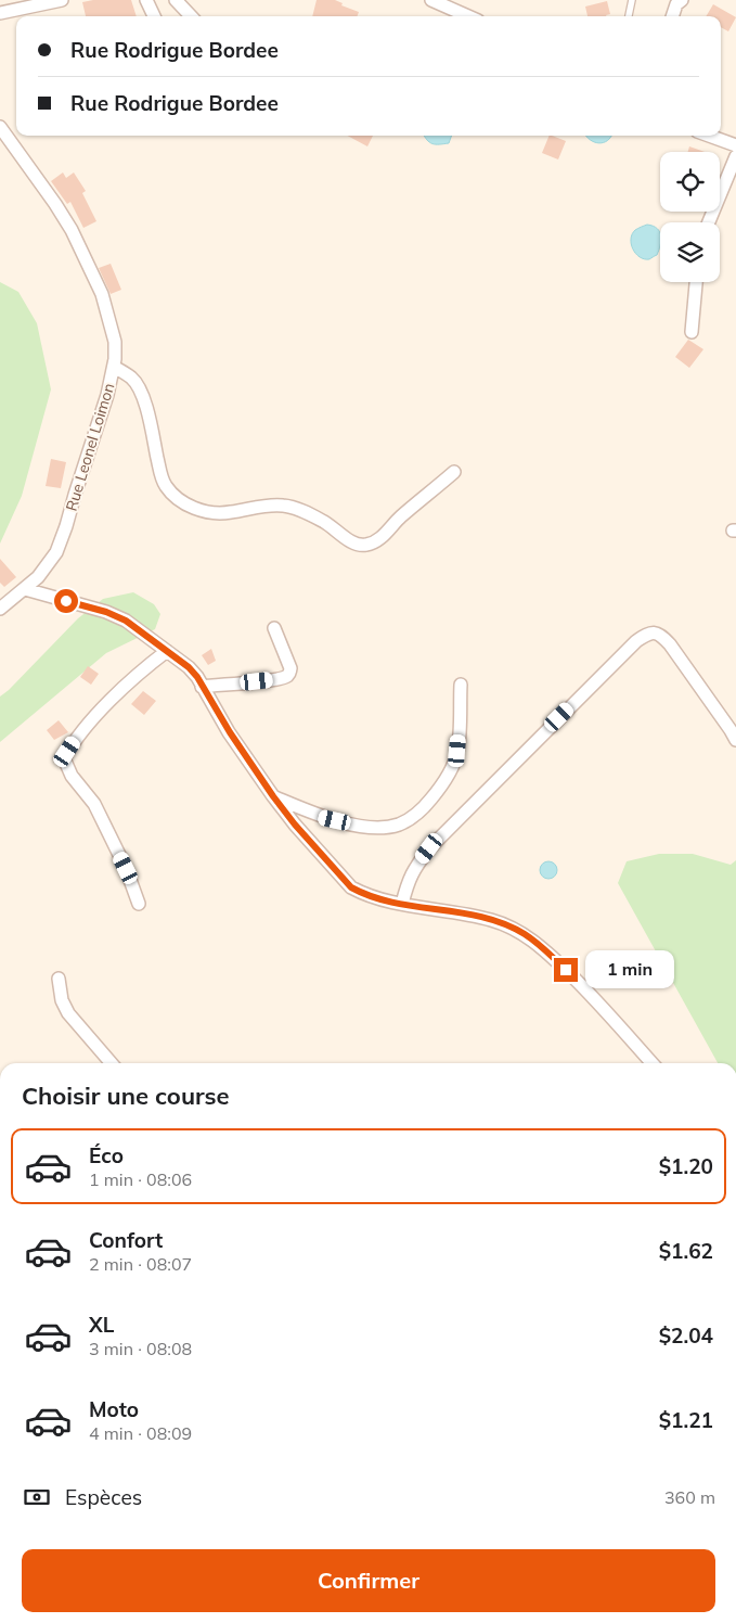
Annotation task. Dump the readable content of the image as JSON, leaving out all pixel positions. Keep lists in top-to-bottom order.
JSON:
{
  "streets": {
    "street": ["Rue Leonel Loimon"]
  },
  "page": {
    "banner": ["Rue Rodrigue Bordee", "Rue Rodrigue Bordee"],
    "bubble": "1 min",
    "heading": "Choisir une course",
    "list": [
      {
        "name": "Éco",
        "note": "1 min · 08:06",
        "value": "$1.20"
      },
      {
        "name": "Confort",
        "note": "2 min · 08:07",
        "value": "$1.62"
      },
      {
        "name": "XL",
        "note": "3 min · 08:08",
        "value": "$2.04"
      },
      {
        "name": "Moto",
        "note": "4 min · 08:09",
        "value": "$1.21"
      }
    ],
    "pay": ["Espèces", "360 m"],
    "buttons": "Confirmer"
  }
}
